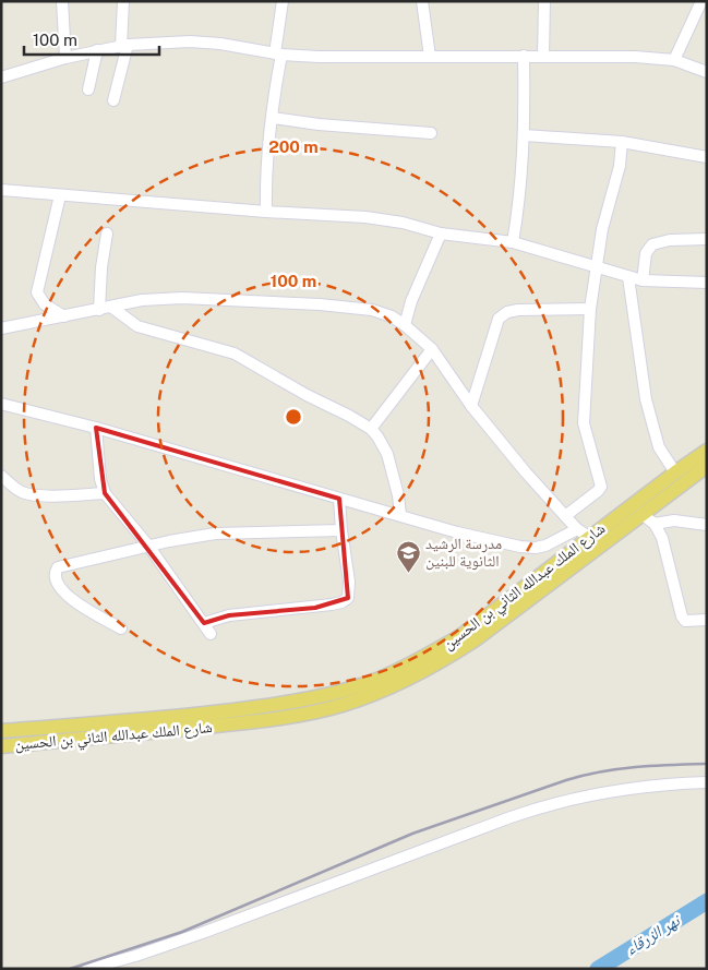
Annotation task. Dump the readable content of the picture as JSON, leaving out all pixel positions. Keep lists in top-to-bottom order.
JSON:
{
  "streets": {
    "main road": ["شارع الملك عبدالله الثاني بن الحسين"]
  },
  "water": ["نهر الزرقاء"],
  "places": {
    "school or university": ["مدرسة الرشيد الثانوية للبنين"]
  },
  "scale_bar": "100 m",
  "rings": ["200 m", "100 m"]
}
